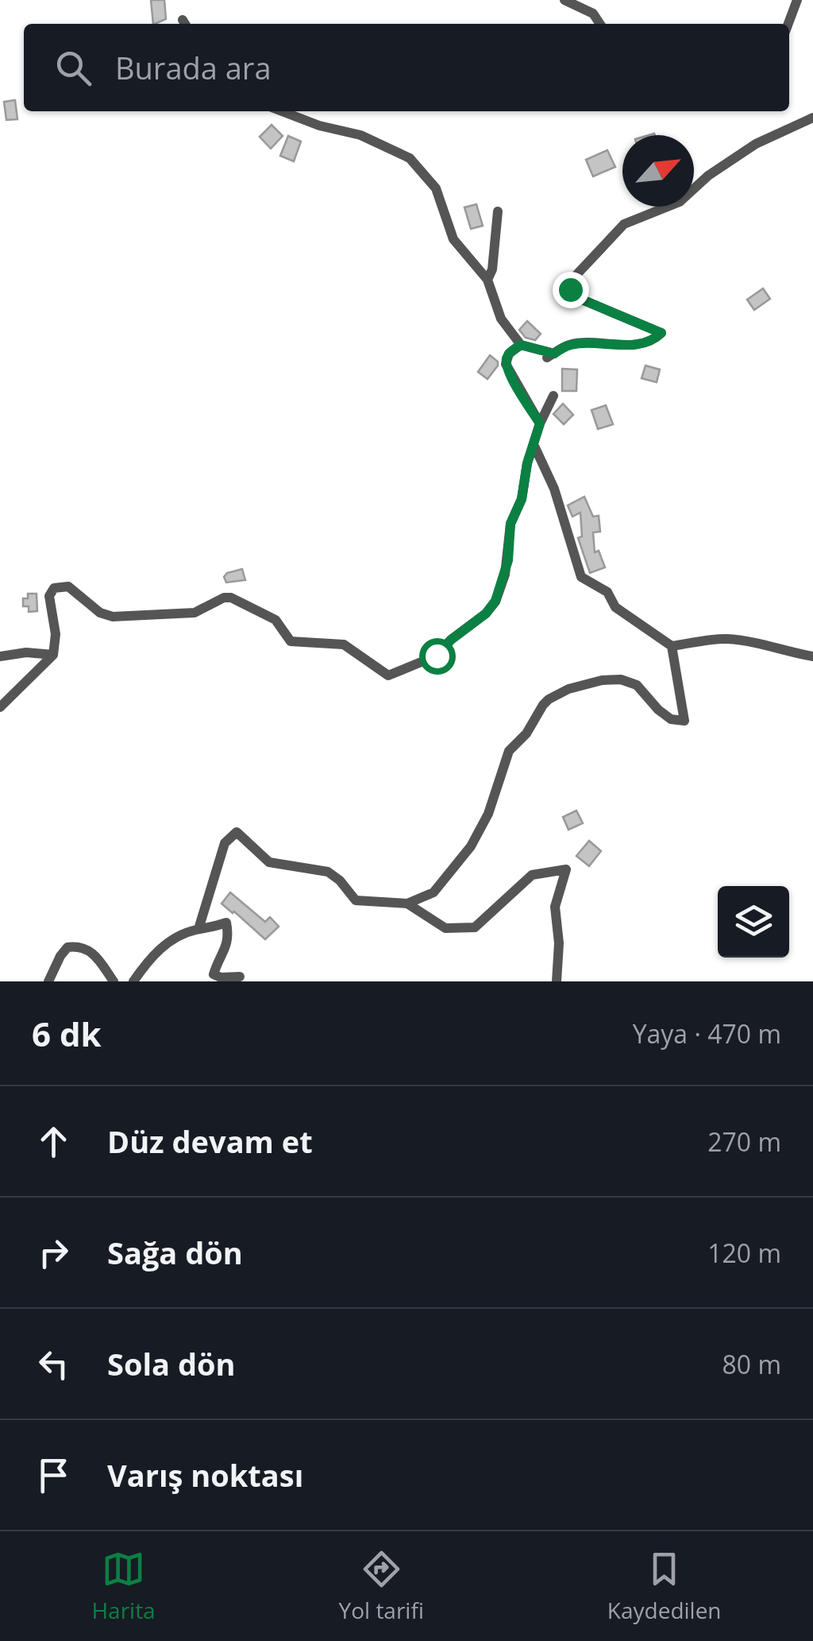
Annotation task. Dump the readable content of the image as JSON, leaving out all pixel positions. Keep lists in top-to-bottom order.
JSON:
{
  "north": "top right",
  "page": {
    "search": "Burada ara",
    "heading": ["6 dk", "Yaya · 470 m"],
    "list": [
      ["Düz devam et", "270 m"],
      ["Sağa dön", "120 m"],
      ["Sola dön", "80 m"],
      "Varış noktası"
    ],
    "nav": ["Harita", "Yol tarifi", "Kaydedilen"]
  }
}
